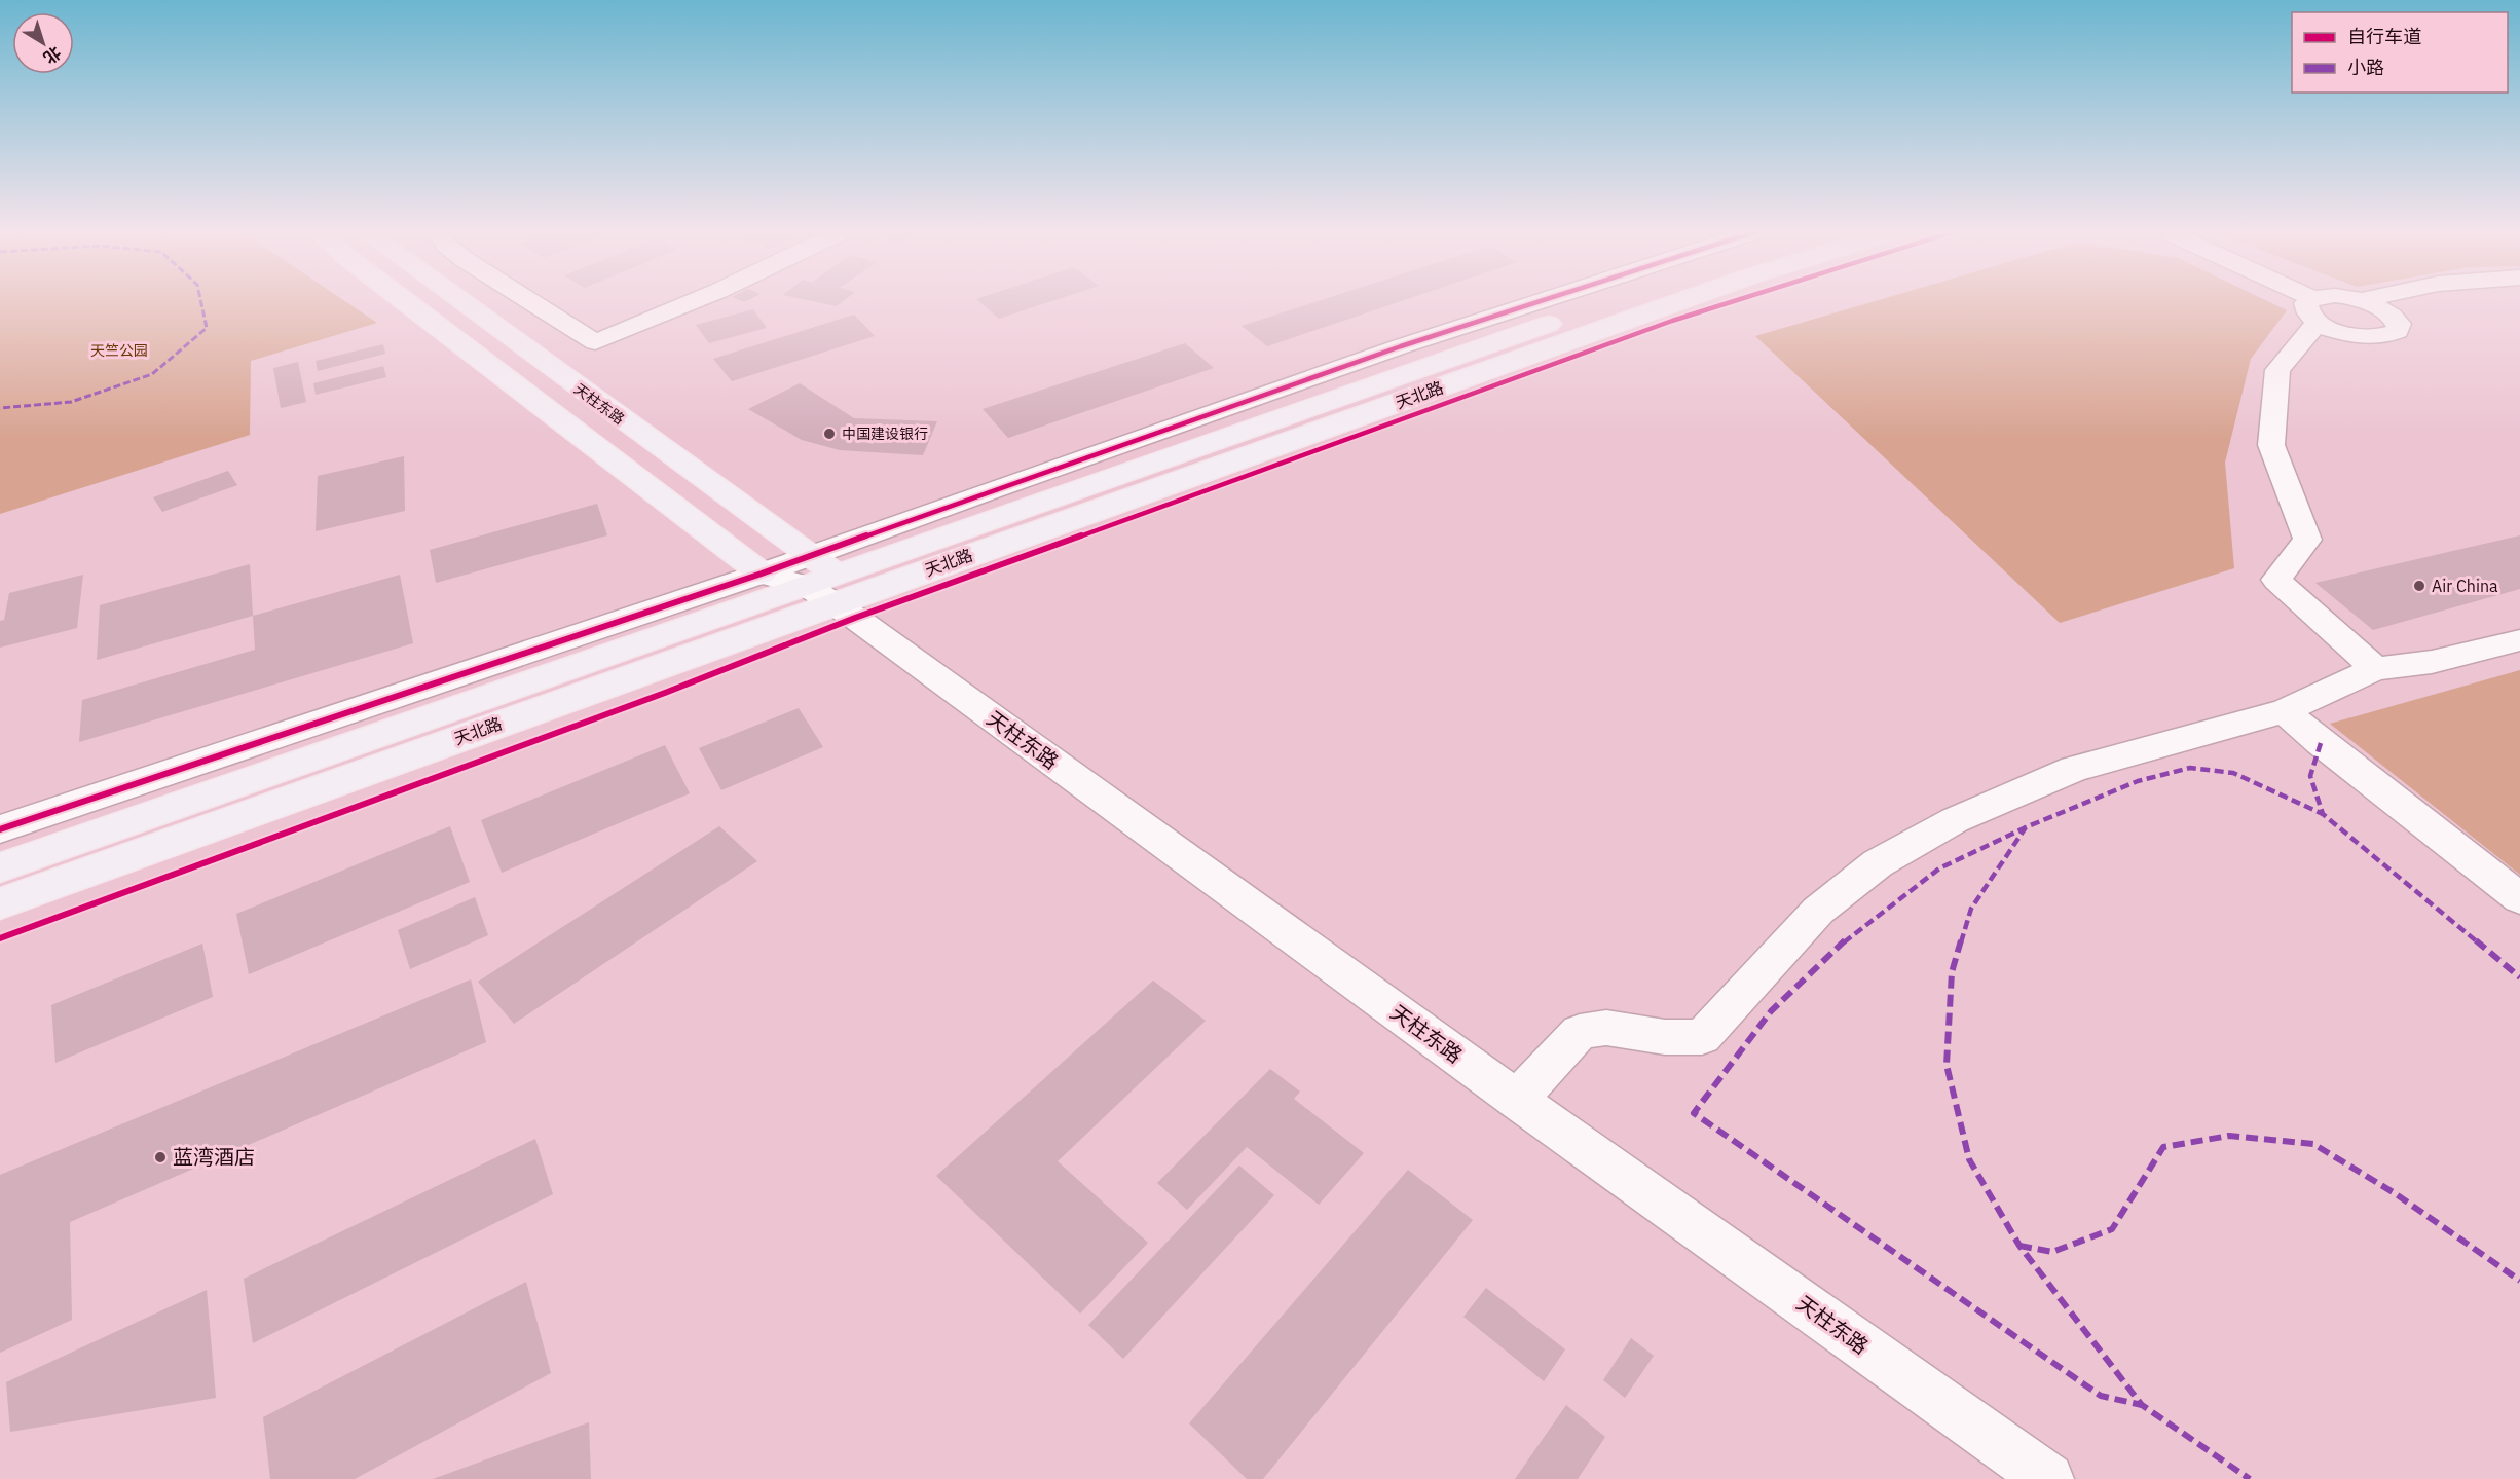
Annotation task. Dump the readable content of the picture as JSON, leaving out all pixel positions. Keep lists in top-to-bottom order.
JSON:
{
  "streets": {
    "main road": ["天北路", "天柱东路"]
  },
  "crossings": [
    ["天北路", "天柱东路"]
  ],
  "parks": ["天竺公园"],
  "places": ["中国建设银行", "Air China", "蓝湾酒店"],
  "legend": ["自行车道", "小路"],
  "north": "bottom right"
}
